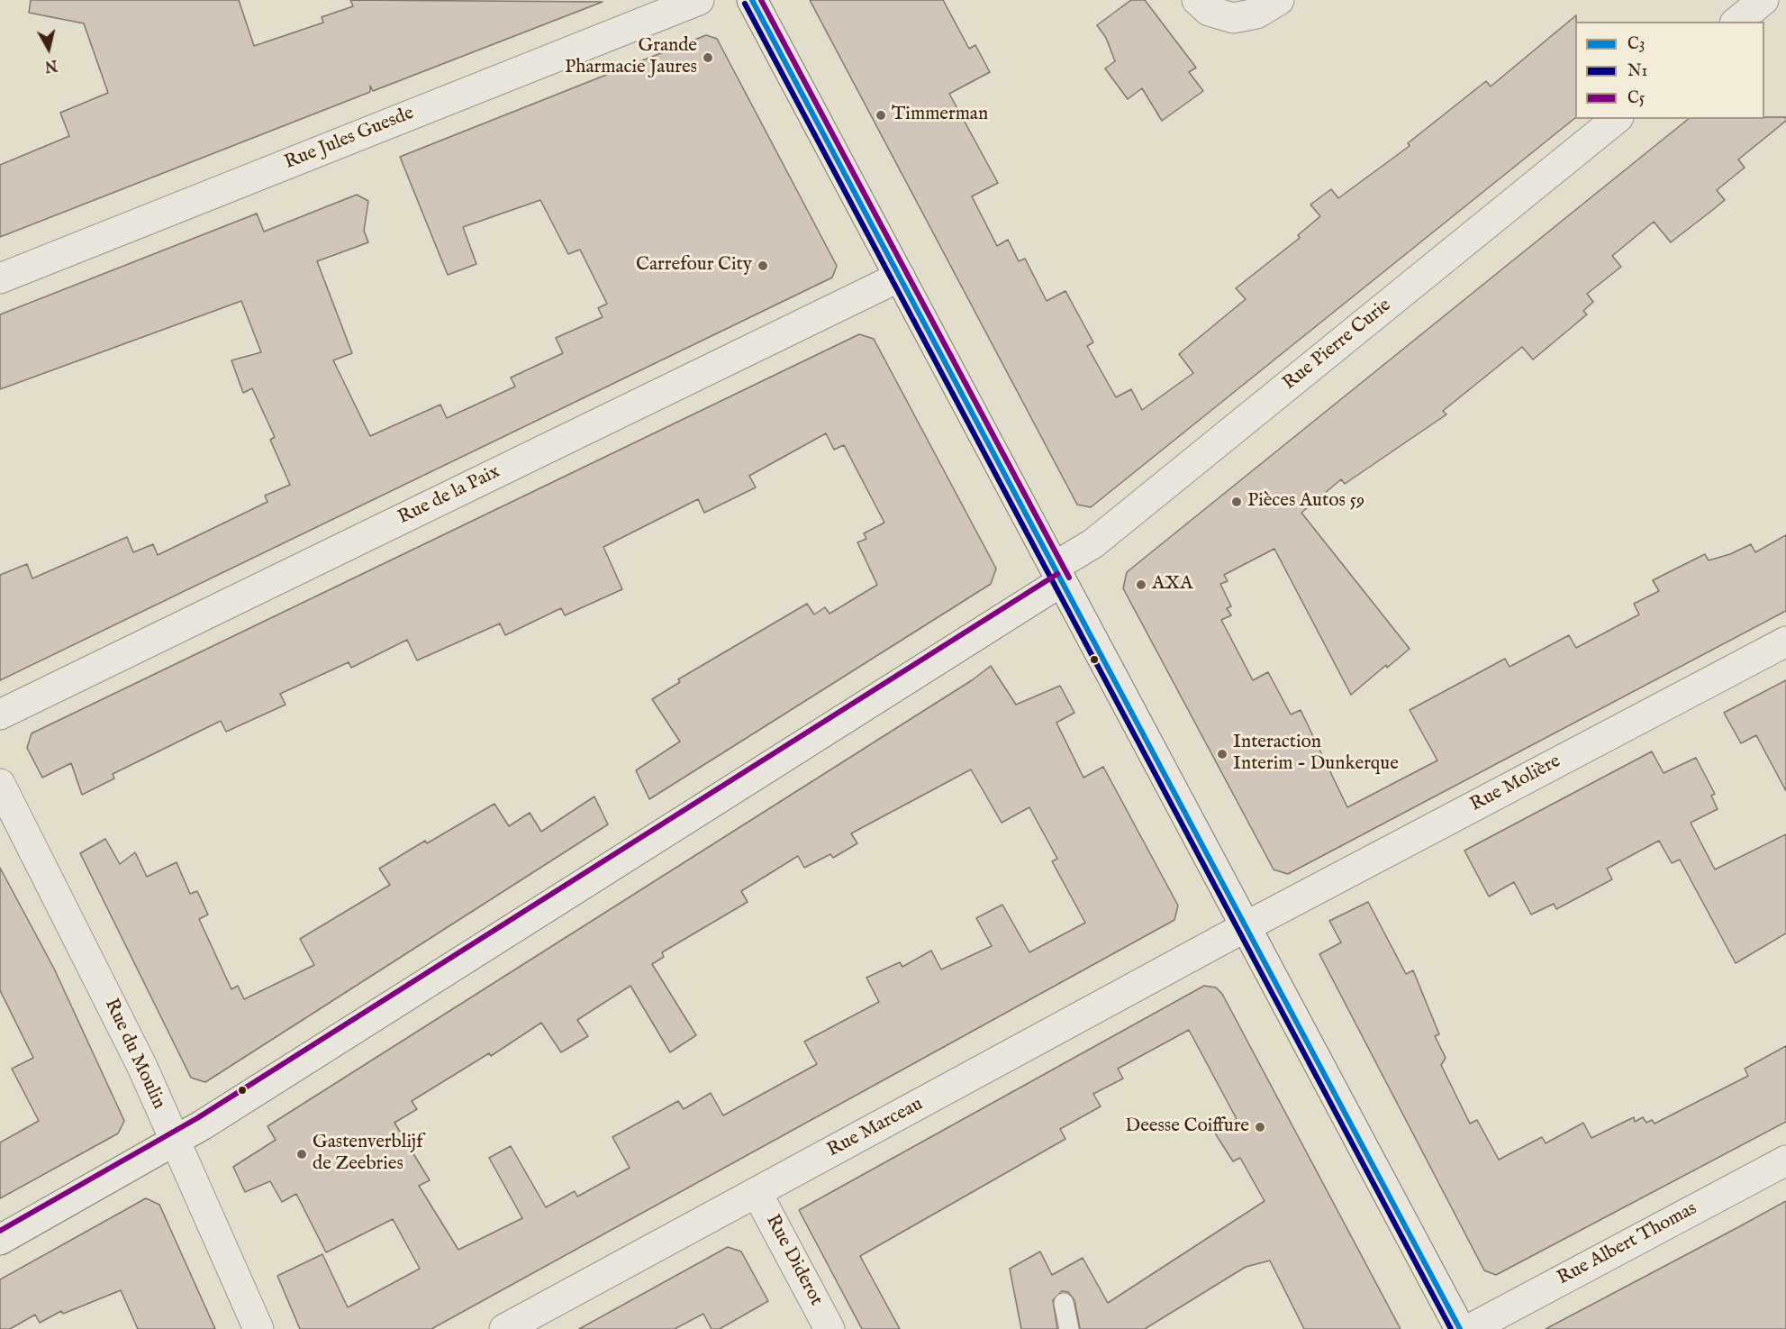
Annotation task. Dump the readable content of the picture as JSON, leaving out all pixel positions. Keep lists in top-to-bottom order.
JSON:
{
  "streets": {
    "street": [
      "Rue Jules Guesde",
      "Rue Pierre Curie",
      "Rue de la Paix",
      "Rue Molière",
      "Rue du Moulin",
      "Rue Marceau",
      "Rue Albert Thomas",
      "Rue Diderot"
    ]
  },
  "crossings": [
    ["Rue Pierre Curie", "Rue du Moulin"],
    ["Rue Molière", "Rue Marceau"],
    ["Rue Marceau", "Rue Diderot"]
  ],
  "places": [
    "Grande Pharmacie Jaures",
    "Timmerman",
    "Carrefour City",
    "Pièces Autos 59",
    "AXA",
    "Interaction Interim - Dunkerque",
    "Deesse Coiffure",
    "Gastenverblijf de Zeebries"
  ],
  "lines": ["transit line C3", "transit line C5", "transit line N1"],
  "legend": ["C3", "N1", "C5"],
  "north": "bottom"
}
